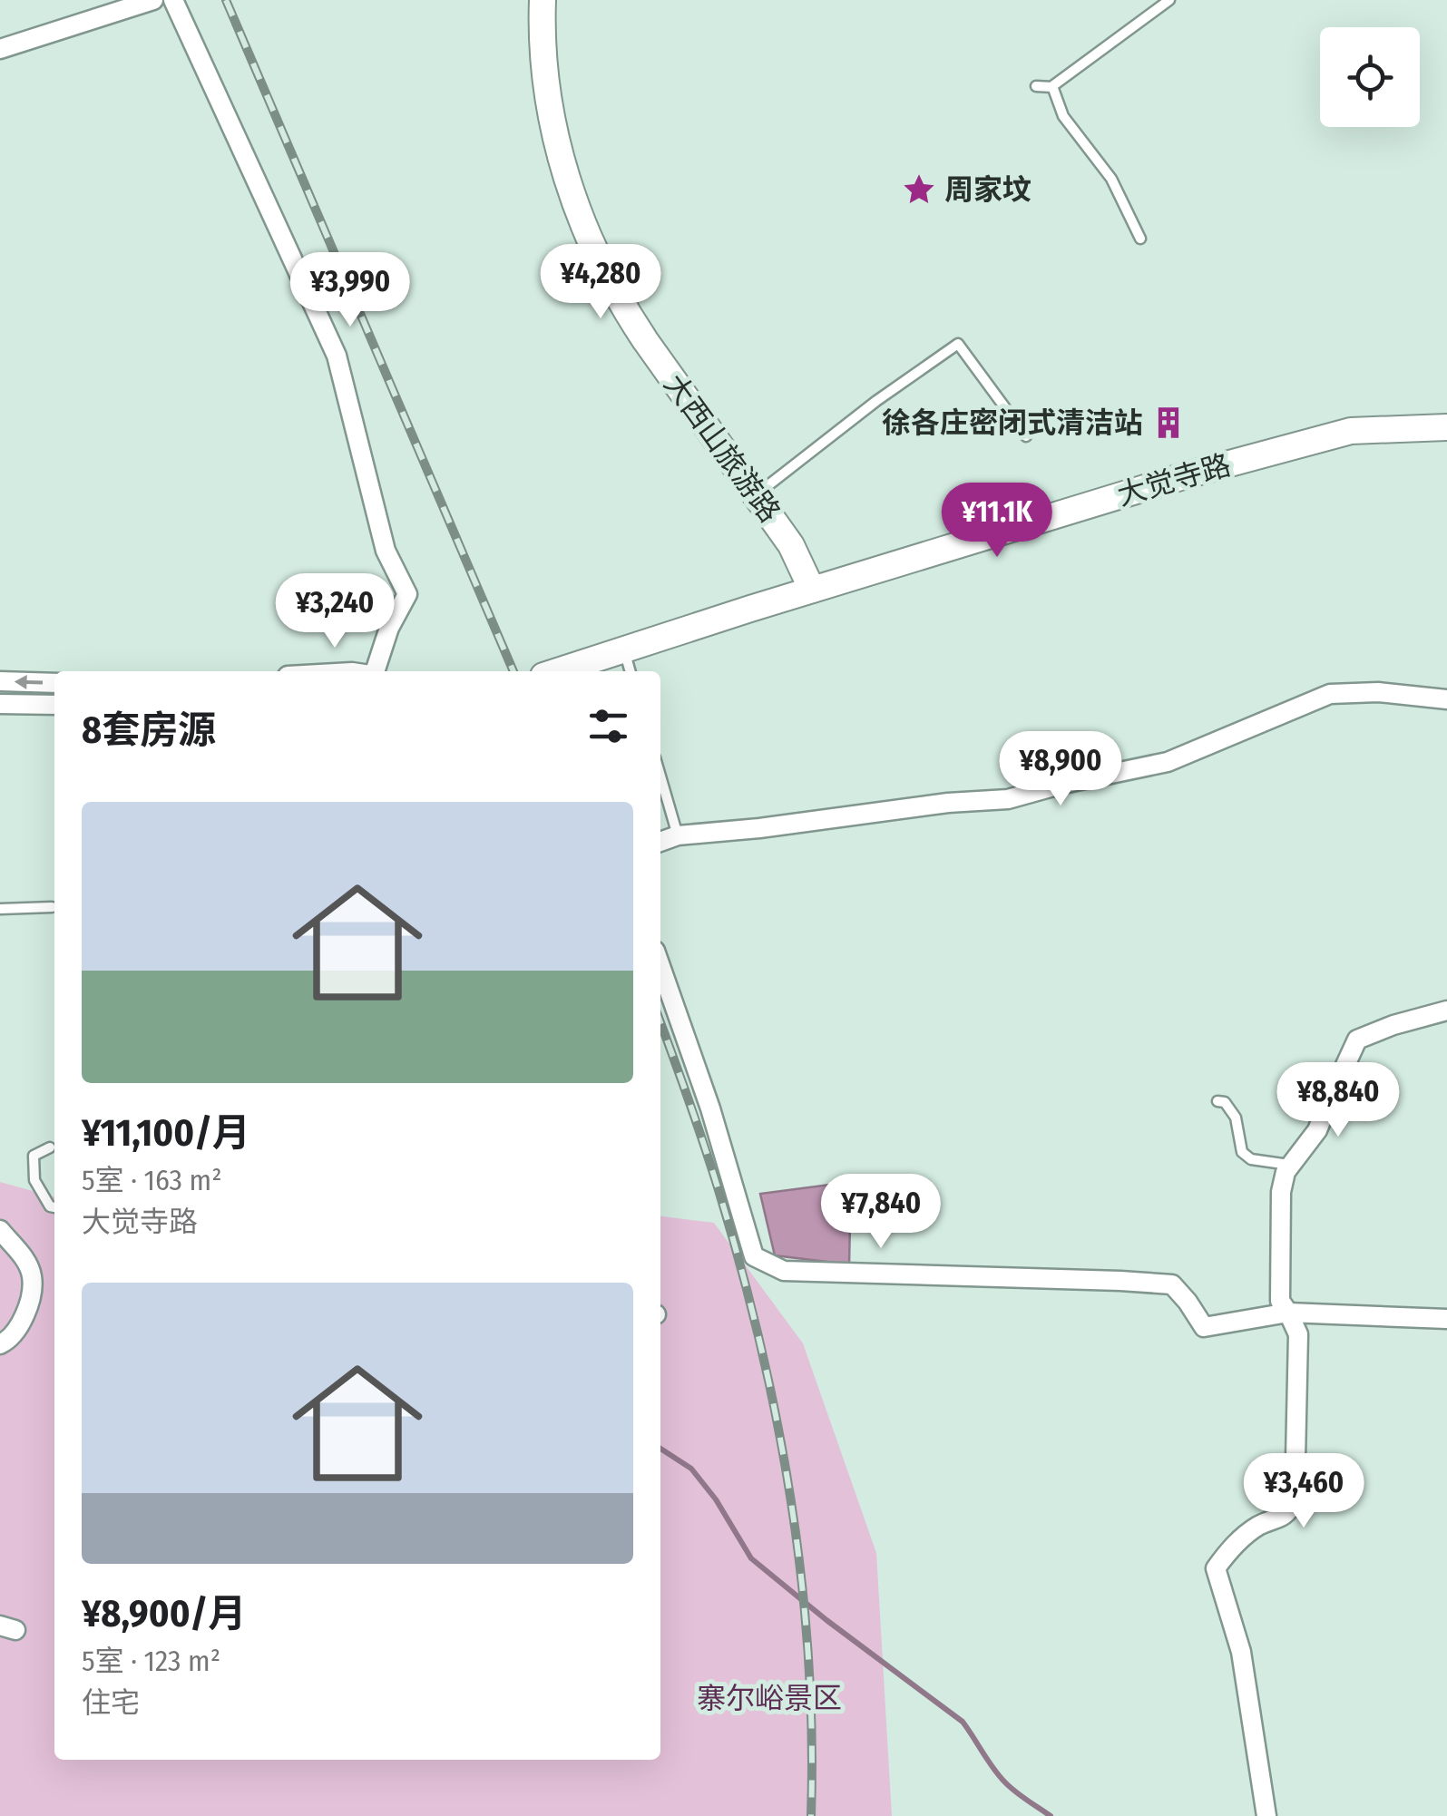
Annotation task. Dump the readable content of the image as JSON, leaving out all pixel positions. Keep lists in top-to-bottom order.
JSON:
{
  "streets": {
    "street": ["大西山旅游路", "大觉寺路"]
  },
  "crossings": [
    ["大西山旅游路", "大觉寺路"]
  ],
  "parks": ["寨尔峪景区"],
  "places": {
    "place": ["周家坟"],
    "building": ["徐各庄密闭式清洁站"]
  },
  "page": {
    "price": [
      "¥4,280",
      "¥3,990",
      "¥11.1K",
      "¥3,240",
      "¥8,900",
      "¥8,840",
      "¥7,840",
      "¥3,460"
    ],
    "heading": "8套房源",
    "list": [
      {
        "name": "¥11,100/月",
        "note": "5室 · 163 m² · 大觉寺路"
      },
      {
        "name": "¥8,900/月",
        "note": "5室 · 123 m² · 住宅"
      }
    ]
  }
}
